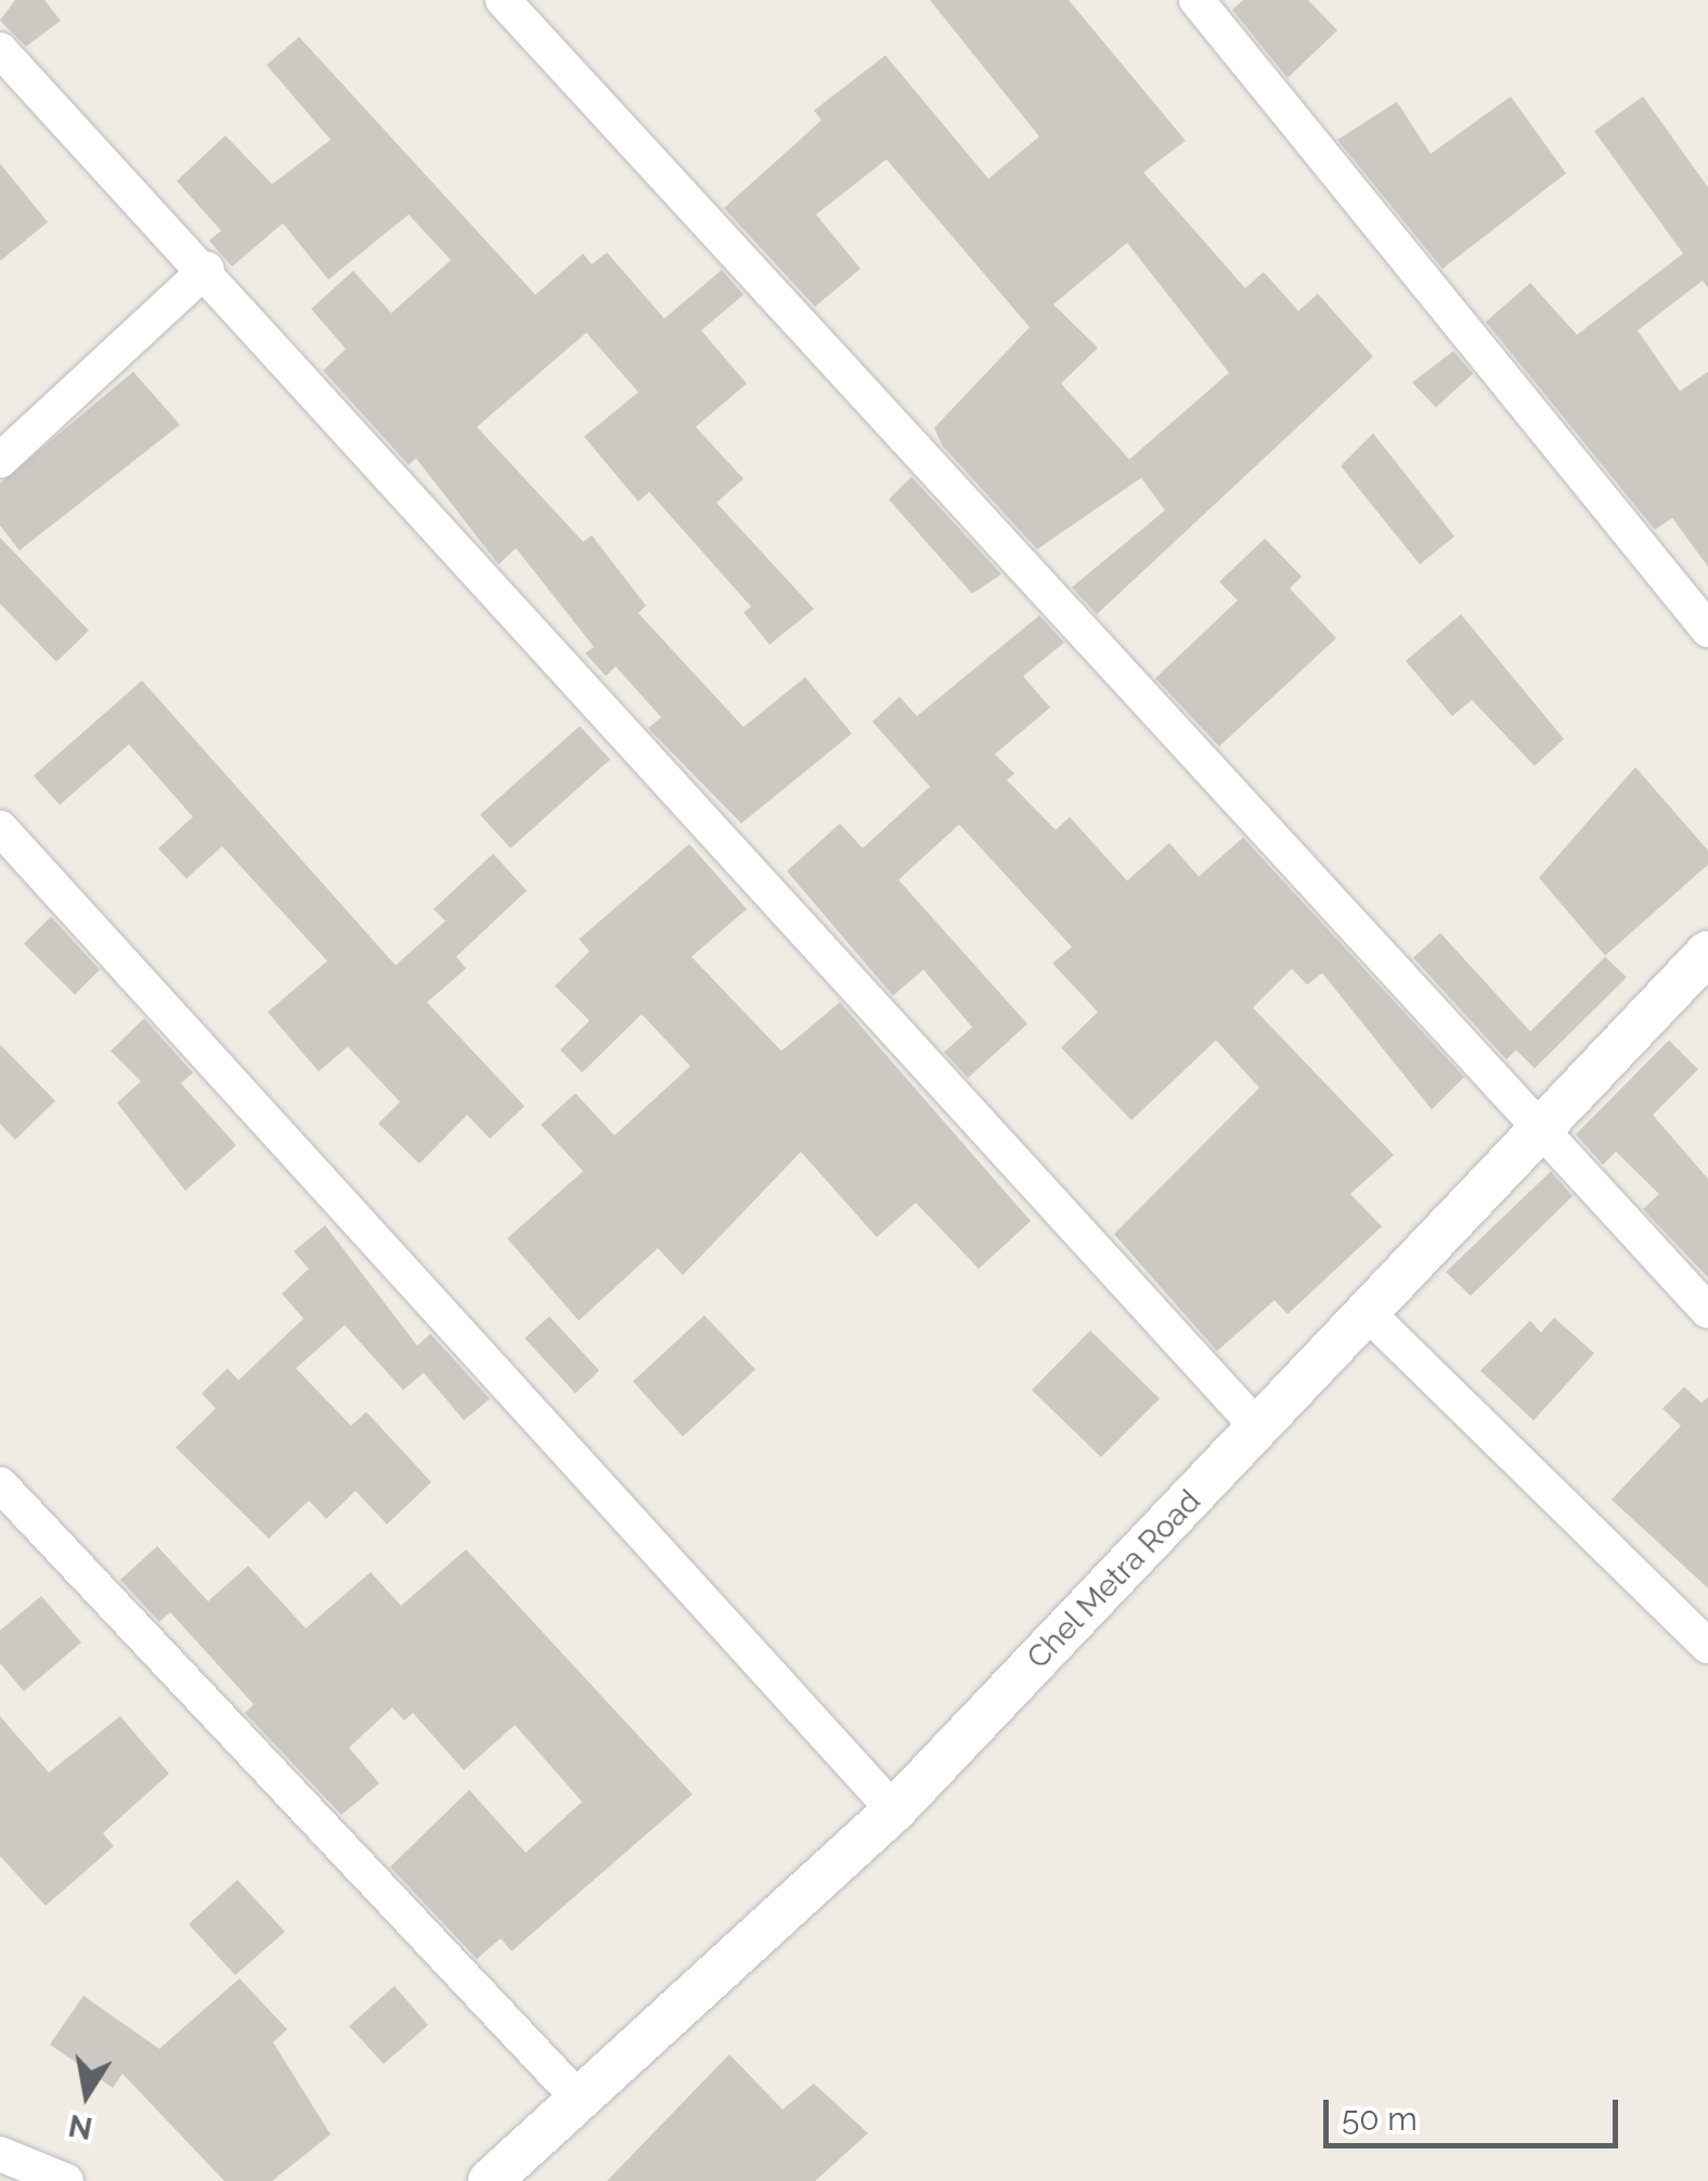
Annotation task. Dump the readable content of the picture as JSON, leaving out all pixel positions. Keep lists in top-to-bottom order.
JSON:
{
  "streets": {
    "street": ["Chel Metra Road"]
  },
  "scale_bar": "50 m",
  "north": "bottom"
}
